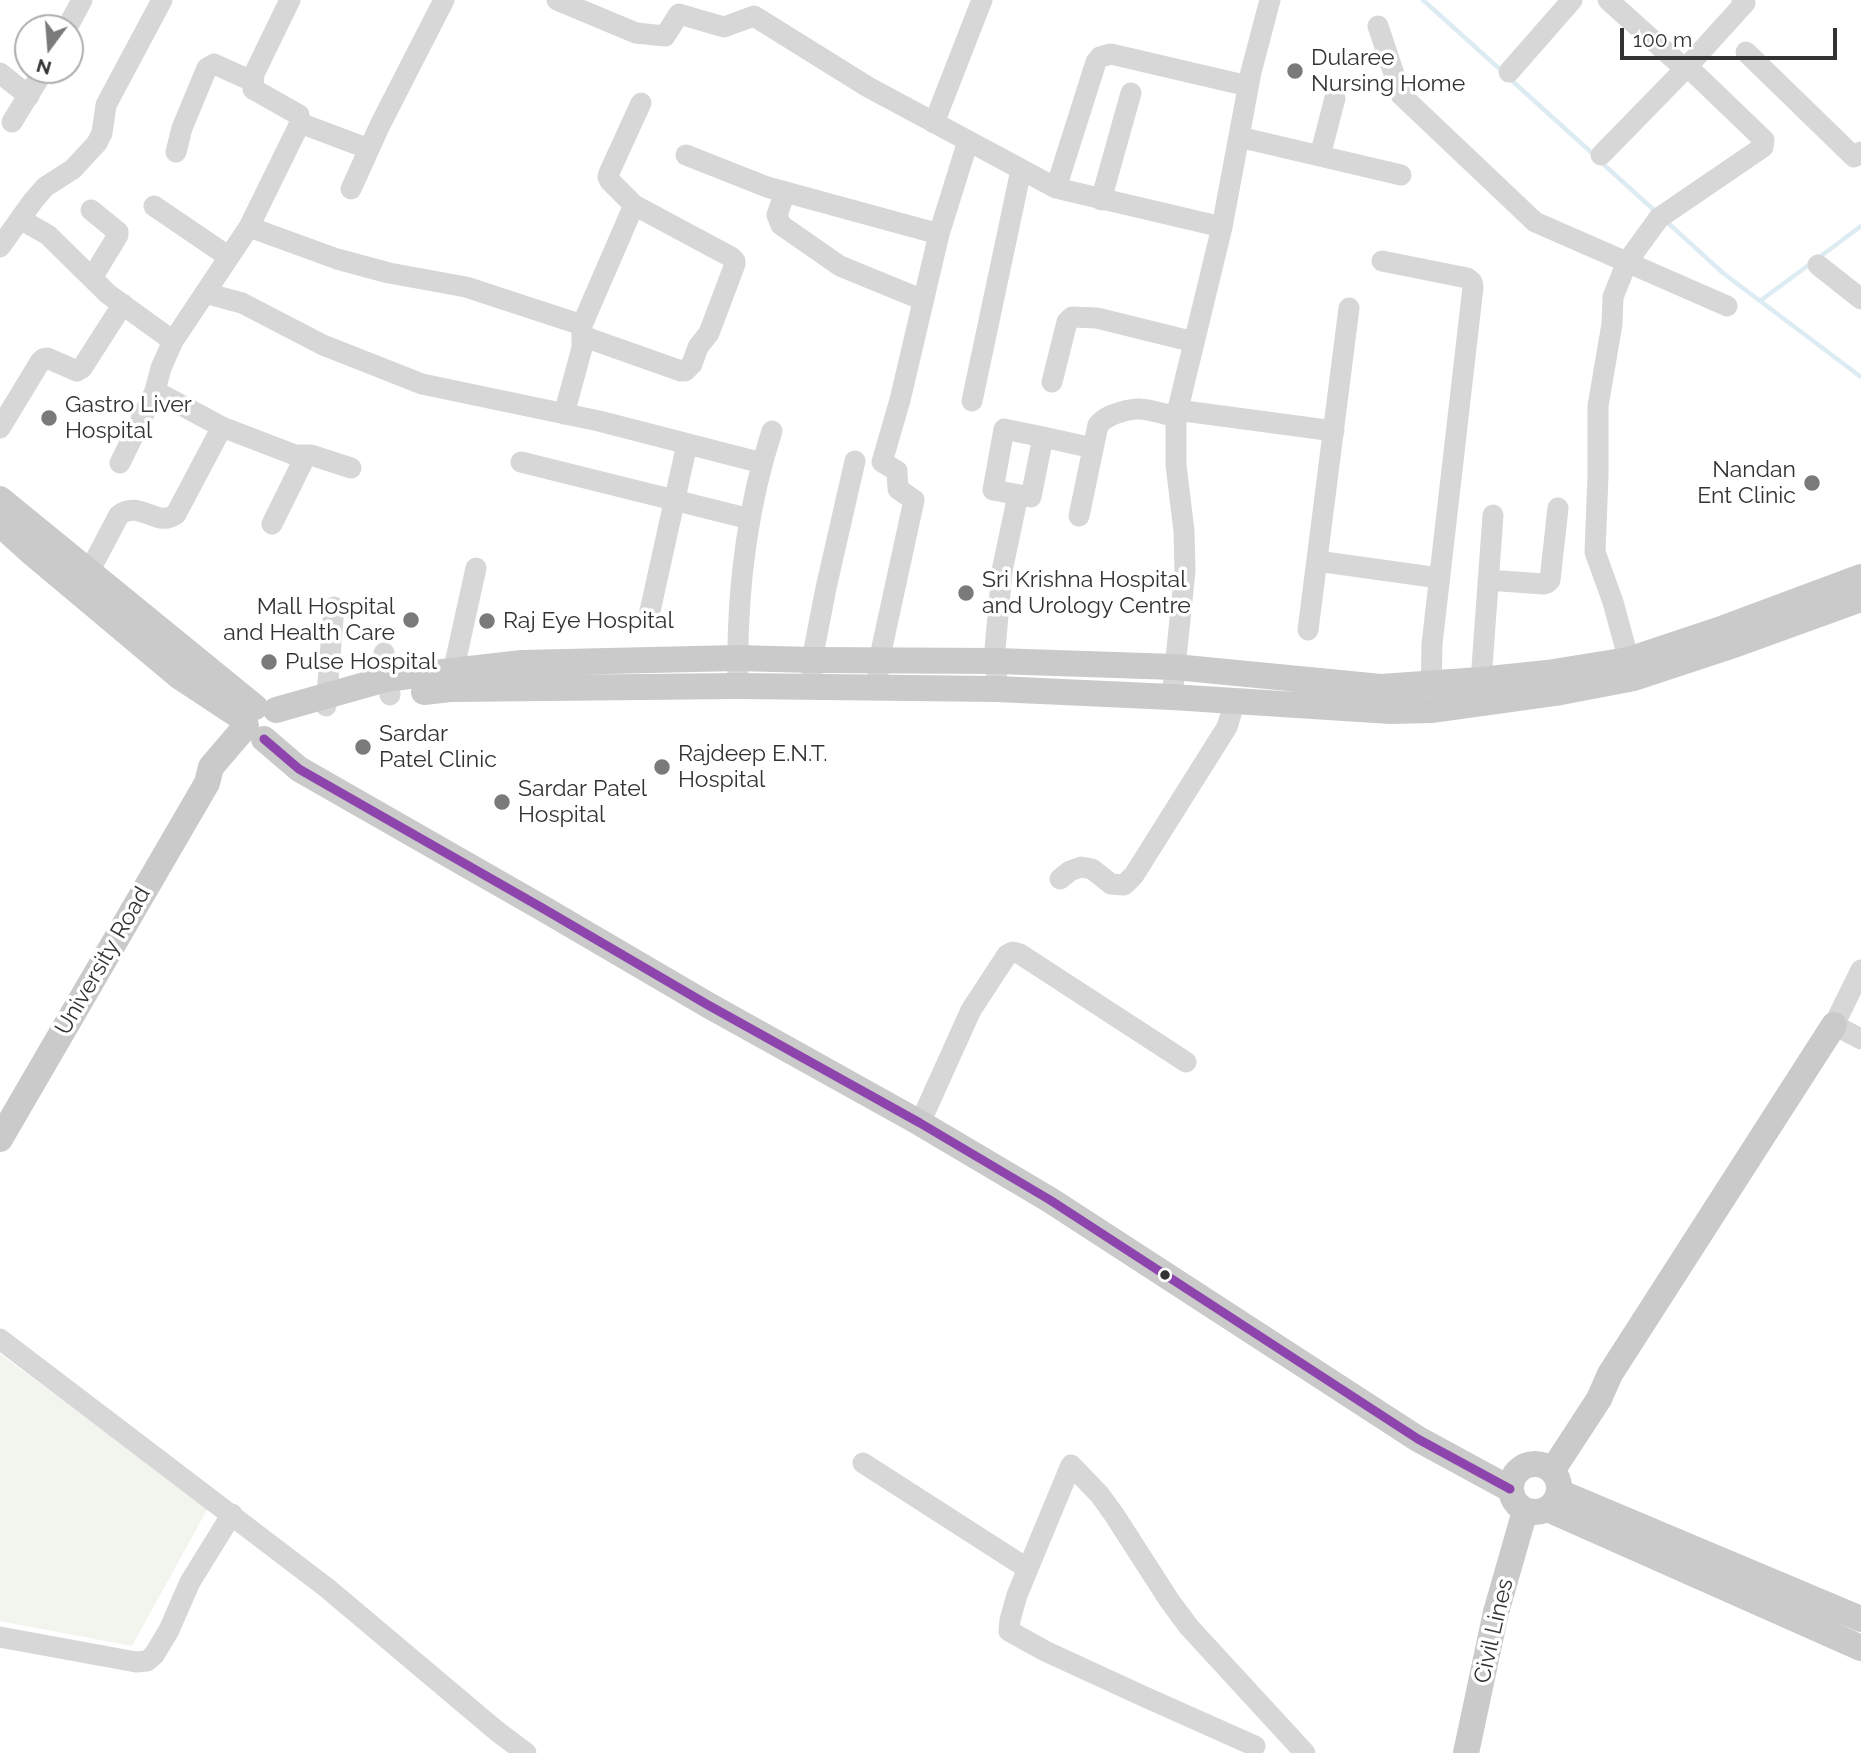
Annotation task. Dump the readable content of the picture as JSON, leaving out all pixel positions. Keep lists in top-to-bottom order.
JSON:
{
  "streets": {
    "main road": ["University Road", "Civil Lines"]
  },
  "places": [
    "Dularee Nursing Home",
    "Gastro Liver Hospital",
    "Nandan Ent Clinic",
    "Sri Krishna Hospital and Urology Centre",
    "Mall Hospital and Health Care",
    "Raj Eye Hospital",
    "Pulse Hospital",
    "Sardar Patel Clinic",
    "Rajdeep E.N.T. Hospital",
    "Sardar Patel Hospital"
  ],
  "scale_bar": "100 m",
  "north": "bottom"
}
